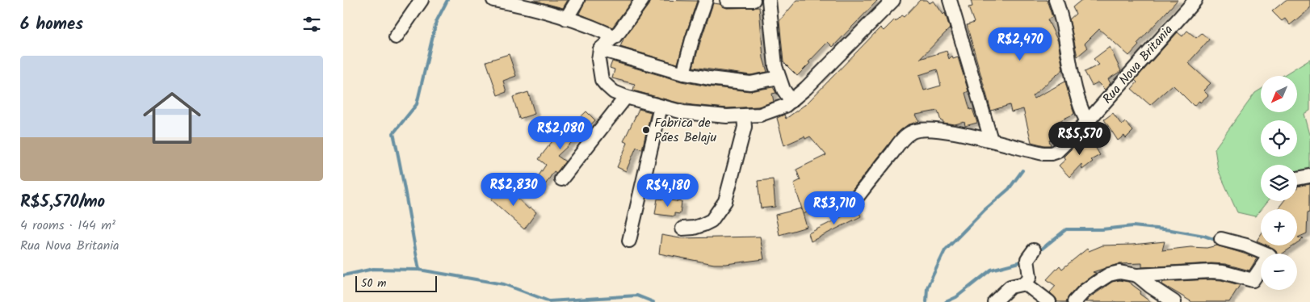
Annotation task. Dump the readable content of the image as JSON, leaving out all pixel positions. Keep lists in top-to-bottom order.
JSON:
{
  "streets": {
    "street": ["Rua Nova Britania"]
  },
  "places": ["Fabrica de Pães Belaju"],
  "scale_bar": "50 m",
  "north": "bottom left",
  "page": {
    "heading": "6 homes",
    "price": [
      "R$2,470",
      "R$2,080",
      "R$5,570",
      "R$2,830",
      "R$4,180",
      "R$3,710"
    ],
    "list": [
      {
        "name": "R$5,570/mo",
        "note": "4 rooms · 144 m² · Rua Nova Britania"
      }
    ],
    "map_buttons": ["+", "−"],
    "scale": "50 m"
  }
}
